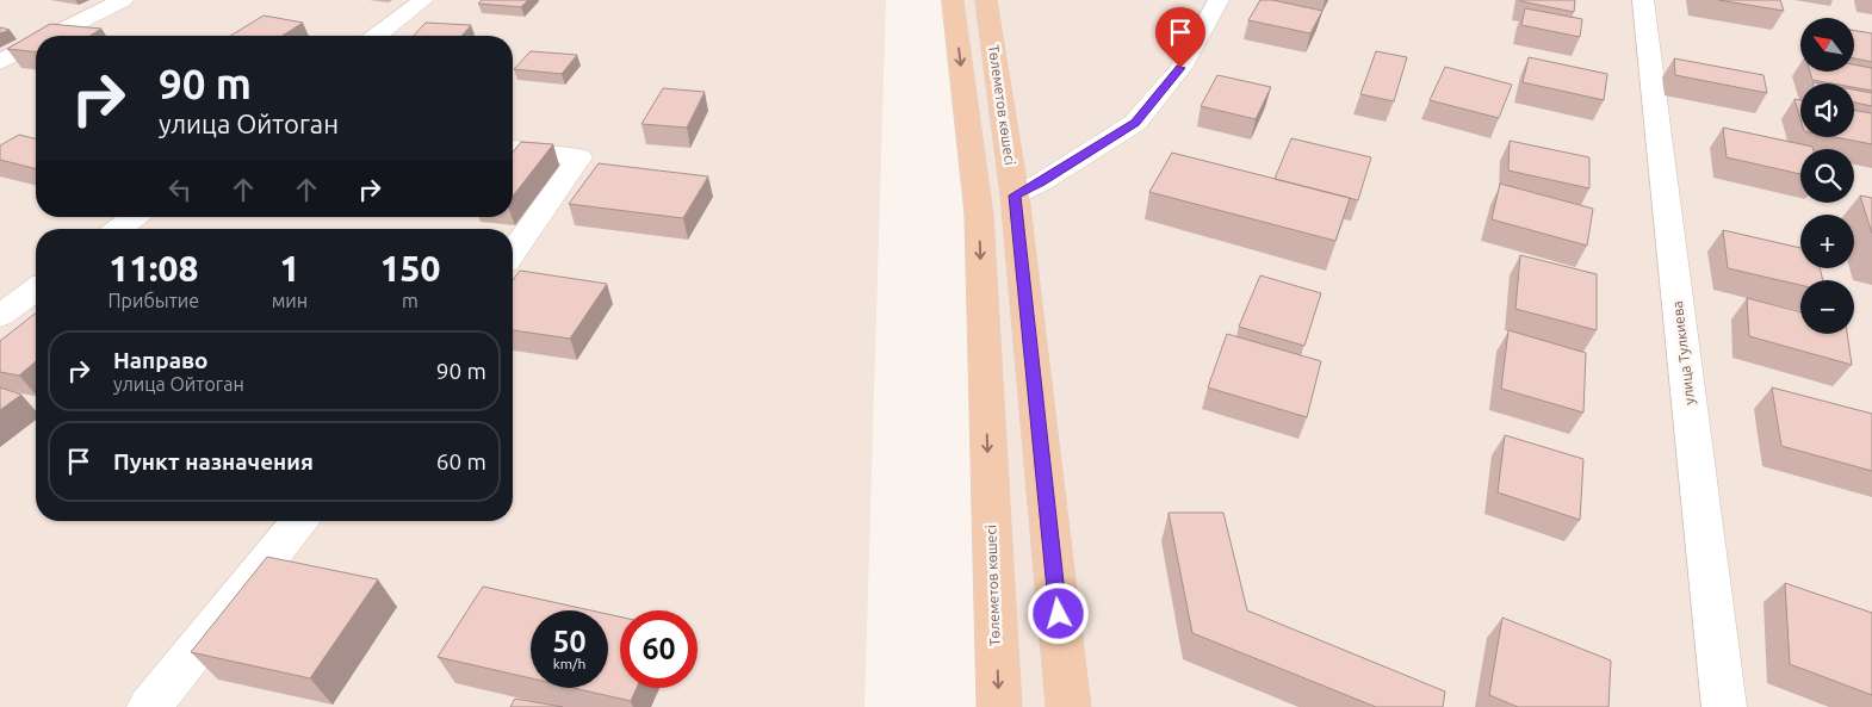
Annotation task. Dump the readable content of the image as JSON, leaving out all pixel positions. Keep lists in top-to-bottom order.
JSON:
{
  "streets": {
    "main road": ["Төлеметов көшесі"],
    "street": ["улица Тулкиева"]
  },
  "north": "top left",
  "page": {
    "map_buttons": ["+", "−"],
    "turn": ["90 m", "улица Ойтоган"],
    "eta": [
      "11:08",
      "Прибытие",
      "1",
      "мин",
      "150",
      "m"
    ],
    "list": [
      {
        "name": "Направо",
        "note": "улица Ойтоган",
        "value": "90 m"
      },
      {
        "name": "Пункт назначения",
        "value": "60 m"
      }
    ],
    "speed": "50 km/h",
    "limit": "60"
  }
}
